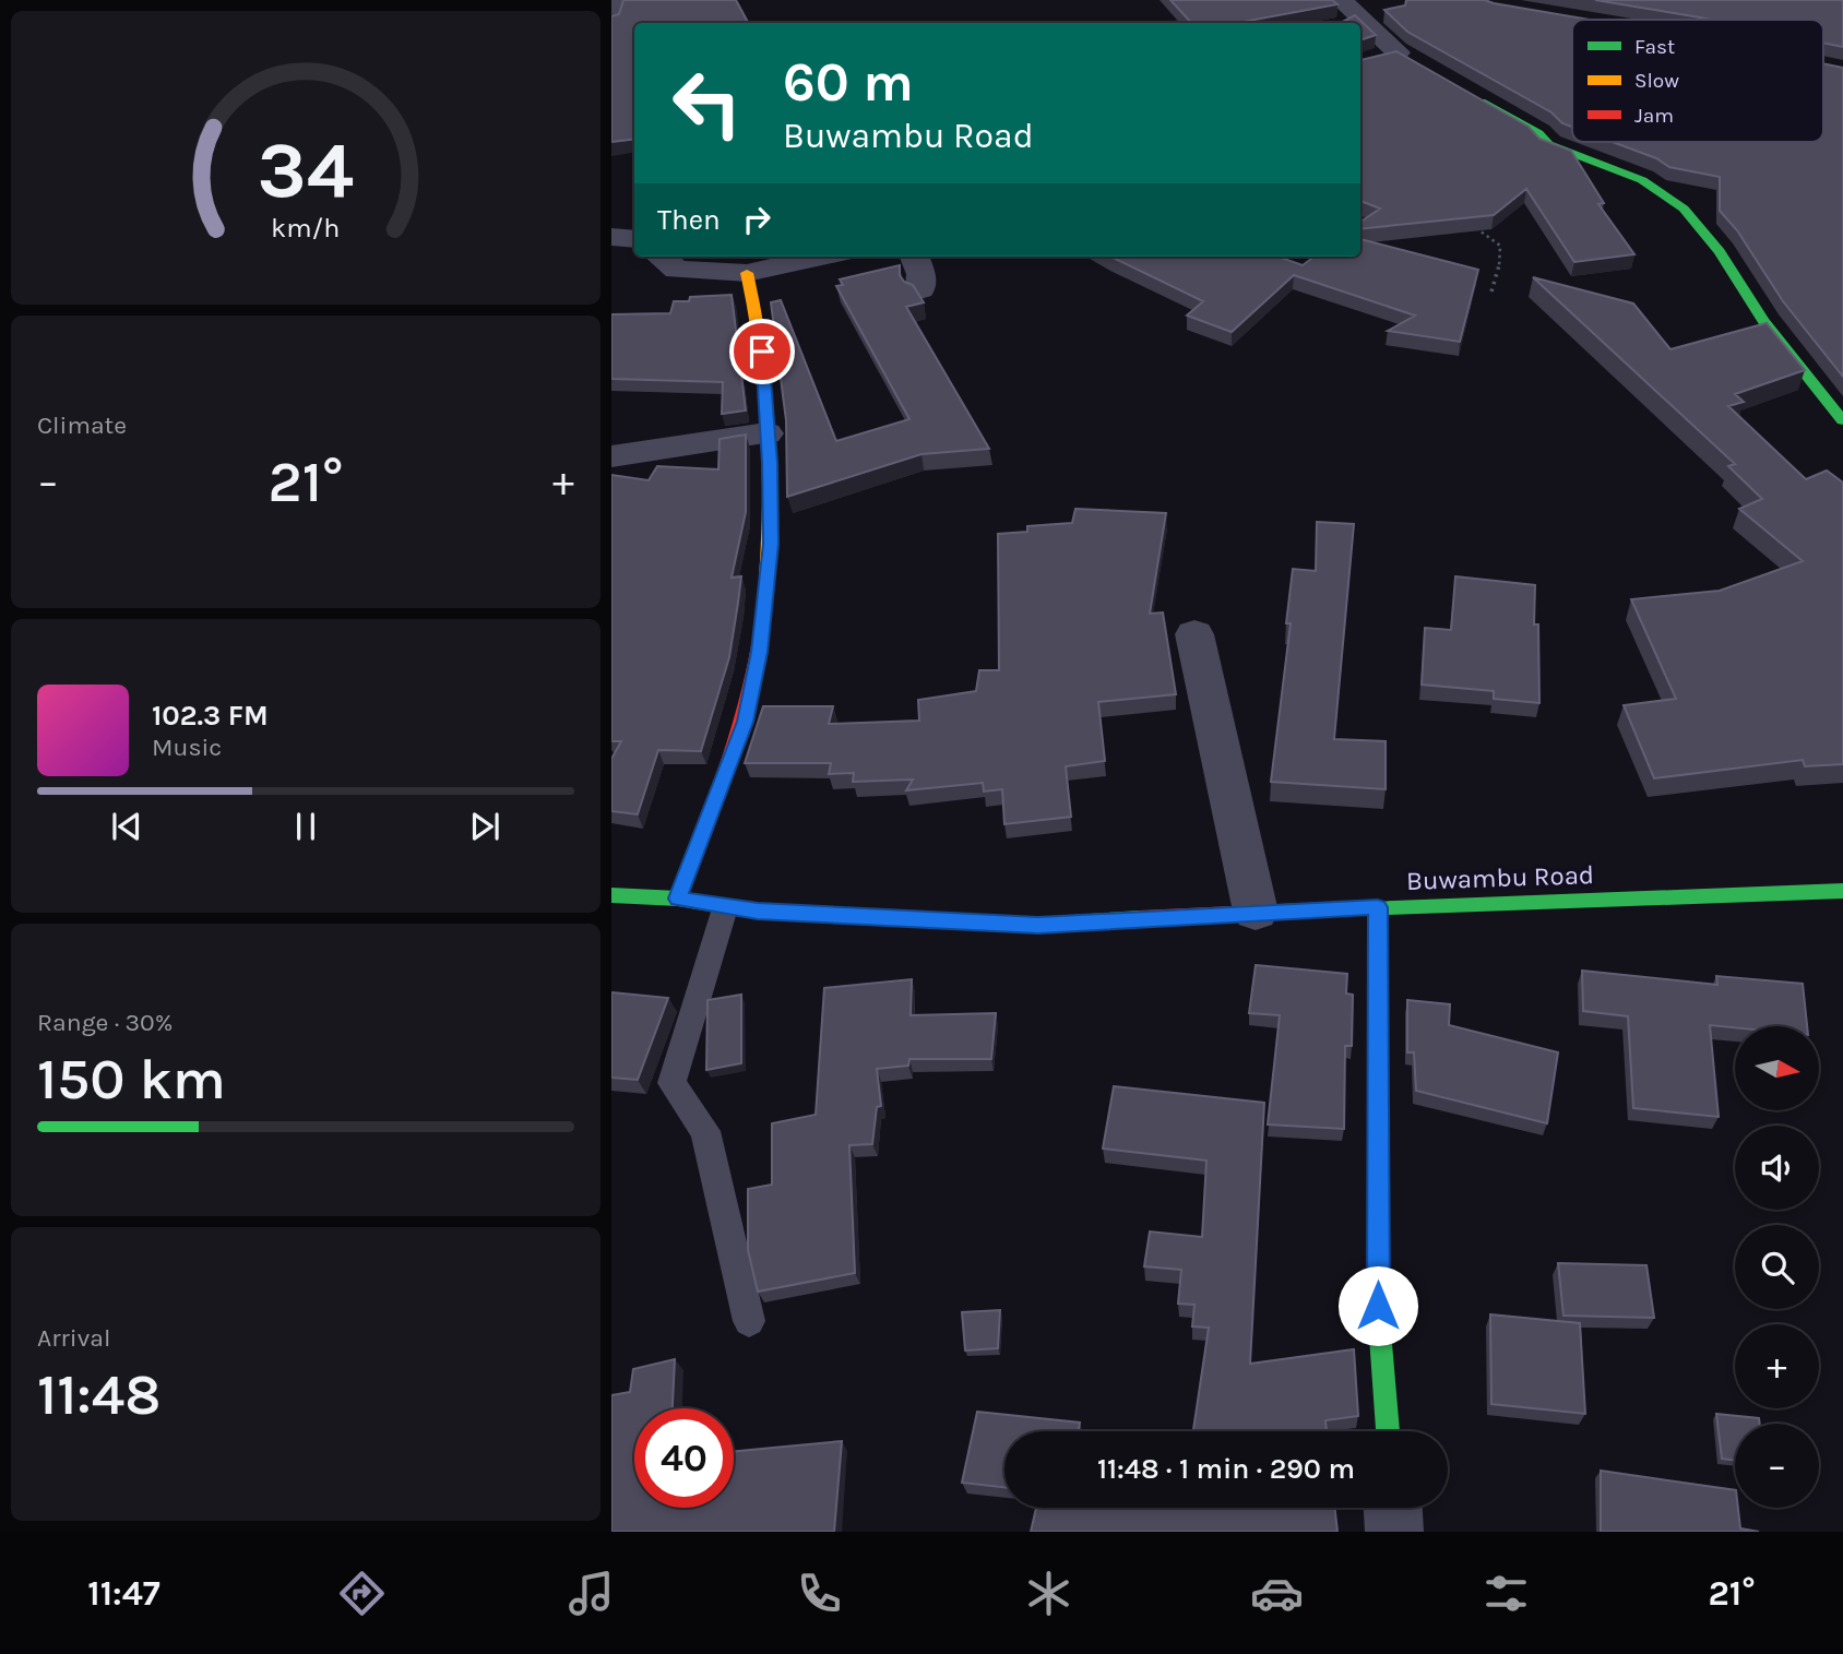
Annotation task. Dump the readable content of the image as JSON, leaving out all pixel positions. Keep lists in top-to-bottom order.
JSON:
{
  "streets": {
    "street": ["Buwambu Road"]
  },
  "legend": ["Fast", "Slow", "Jam"],
  "north": "right",
  "page": {
    "turn": ["60 m", "Buwambu Road"],
    "then": "Then",
    "tile": [
      "Climate",
      ["Range · 30%", "150 km"],
      ["Arrival", "11:48"]
    ],
    "heat": ["−", "21°", "+"],
    "song": ["102.3 FM", "Music"],
    "map_buttons": ["+", "−"],
    "limit": "40",
    "trip": "11:48 · 1 min · 290 m",
    "tabs": ["11:47", "21°"],
    "gauge": ["34", "km/h"]
  }
}
